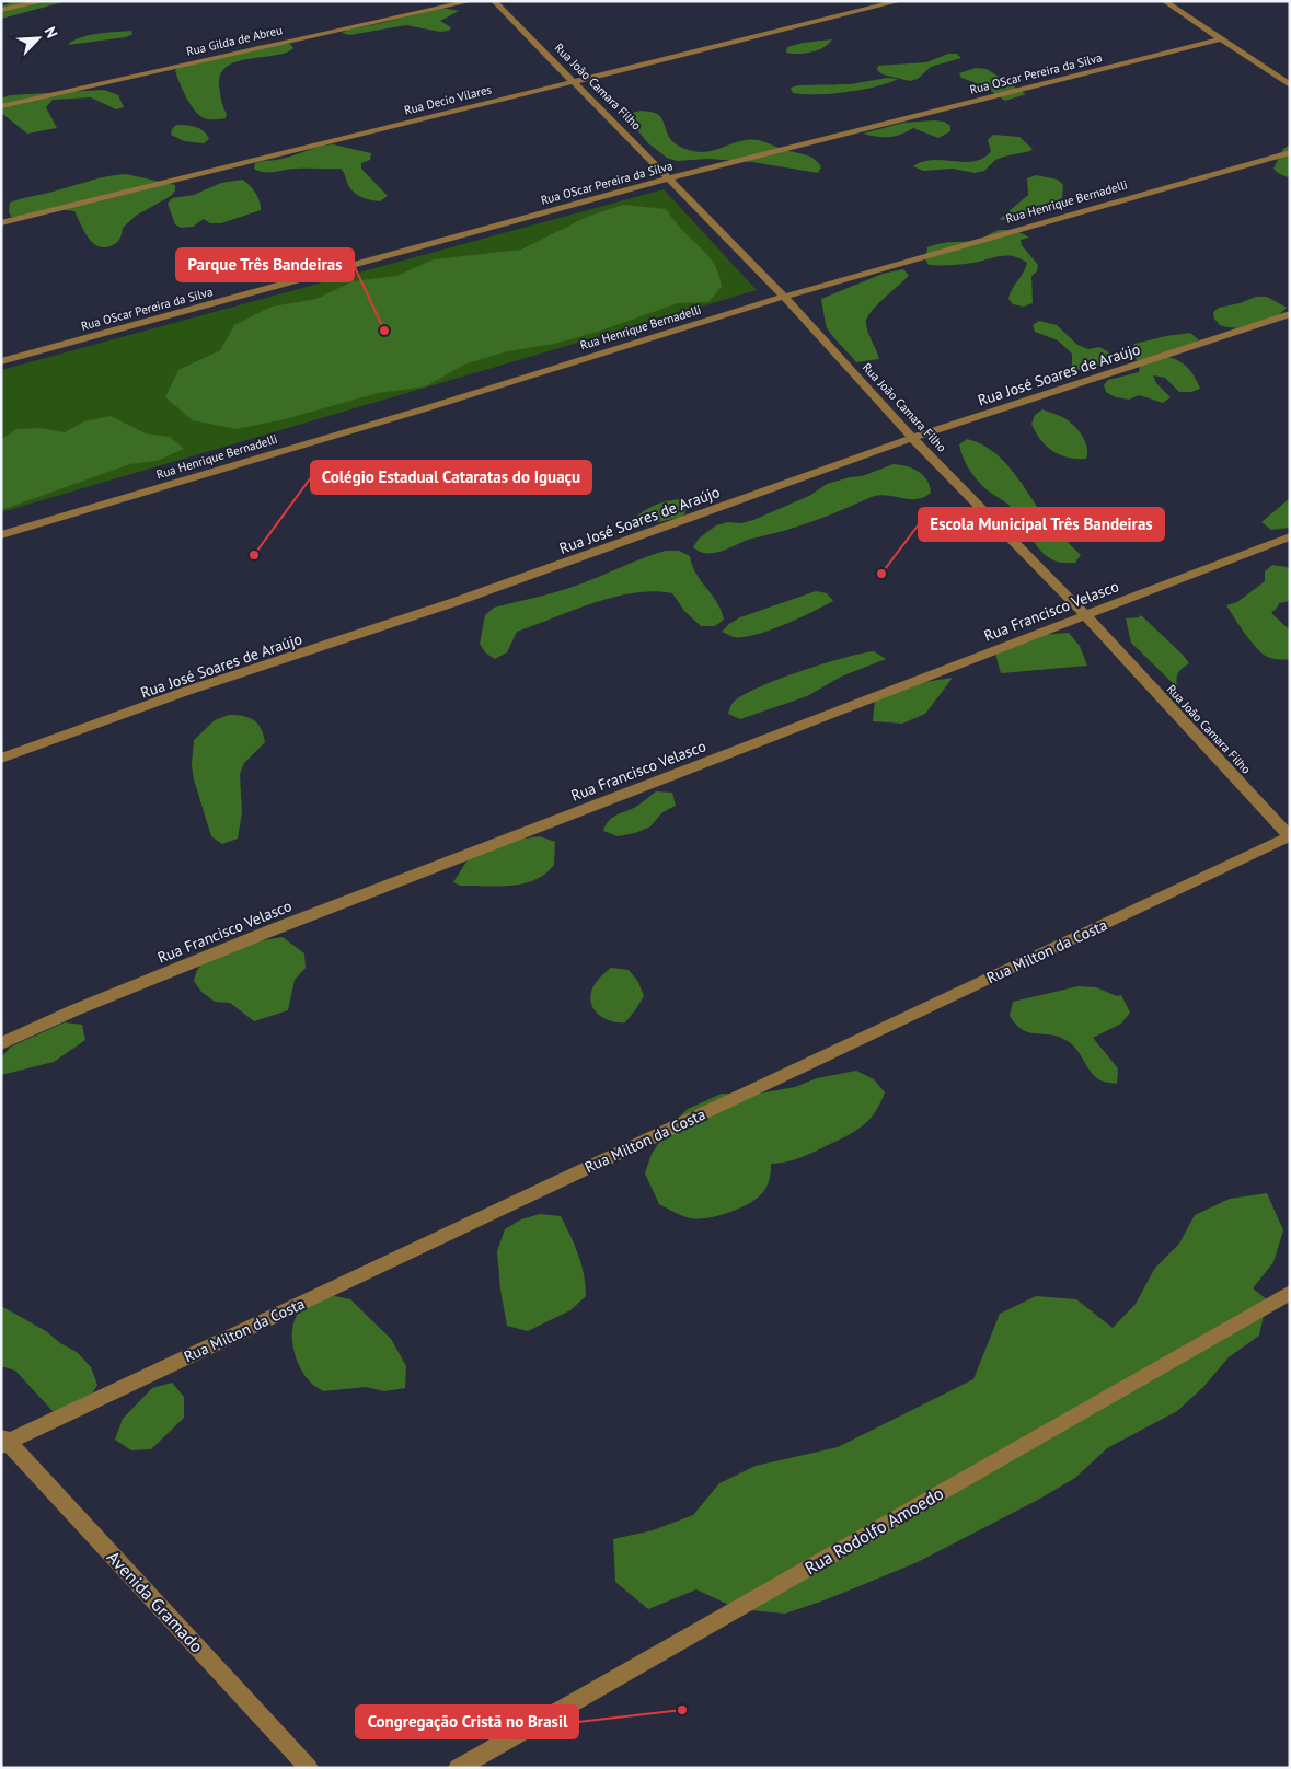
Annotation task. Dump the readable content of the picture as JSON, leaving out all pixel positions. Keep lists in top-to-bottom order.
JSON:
{
  "streets": {
    "street": [
      "Rua Gilda de Abreu",
      "Rua OScar Pereira da Silva",
      "Rua João Camara Filho",
      "Rua Decio Vilares",
      "Rua Henrique Bernadelli",
      "Rua José Soares de Araújo",
      "Rua Francisco Velasco",
      "Rua Milton da Costa",
      "Rua Rodolfo Amoedo",
      "Avenida Gramado"
    ]
  },
  "crossings": [
    ["Rua OScar Pereira da Silva", "Rua João Camara Filho"],
    ["Rua João Camara Filho", "Rua Decio Vilares"],
    ["Rua João Camara Filho", "Rua Henrique Bernadelli"],
    ["Rua João Camara Filho", "Rua José Soares de Araújo"],
    ["Rua João Camara Filho", "Rua Francisco Velasco"],
    ["Rua João Camara Filho", "Rua Milton da Costa"],
    ["Rua Milton da Costa", "Avenida Gramado"]
  ],
  "places": [
    "Parque Três Bandeiras",
    "Colégio Estadual Cataratas do Iguaçu",
    "Escola Municipal Três Bandeiras",
    "Congregação Cristã no Brasil"
  ],
  "north": "top right"
}
